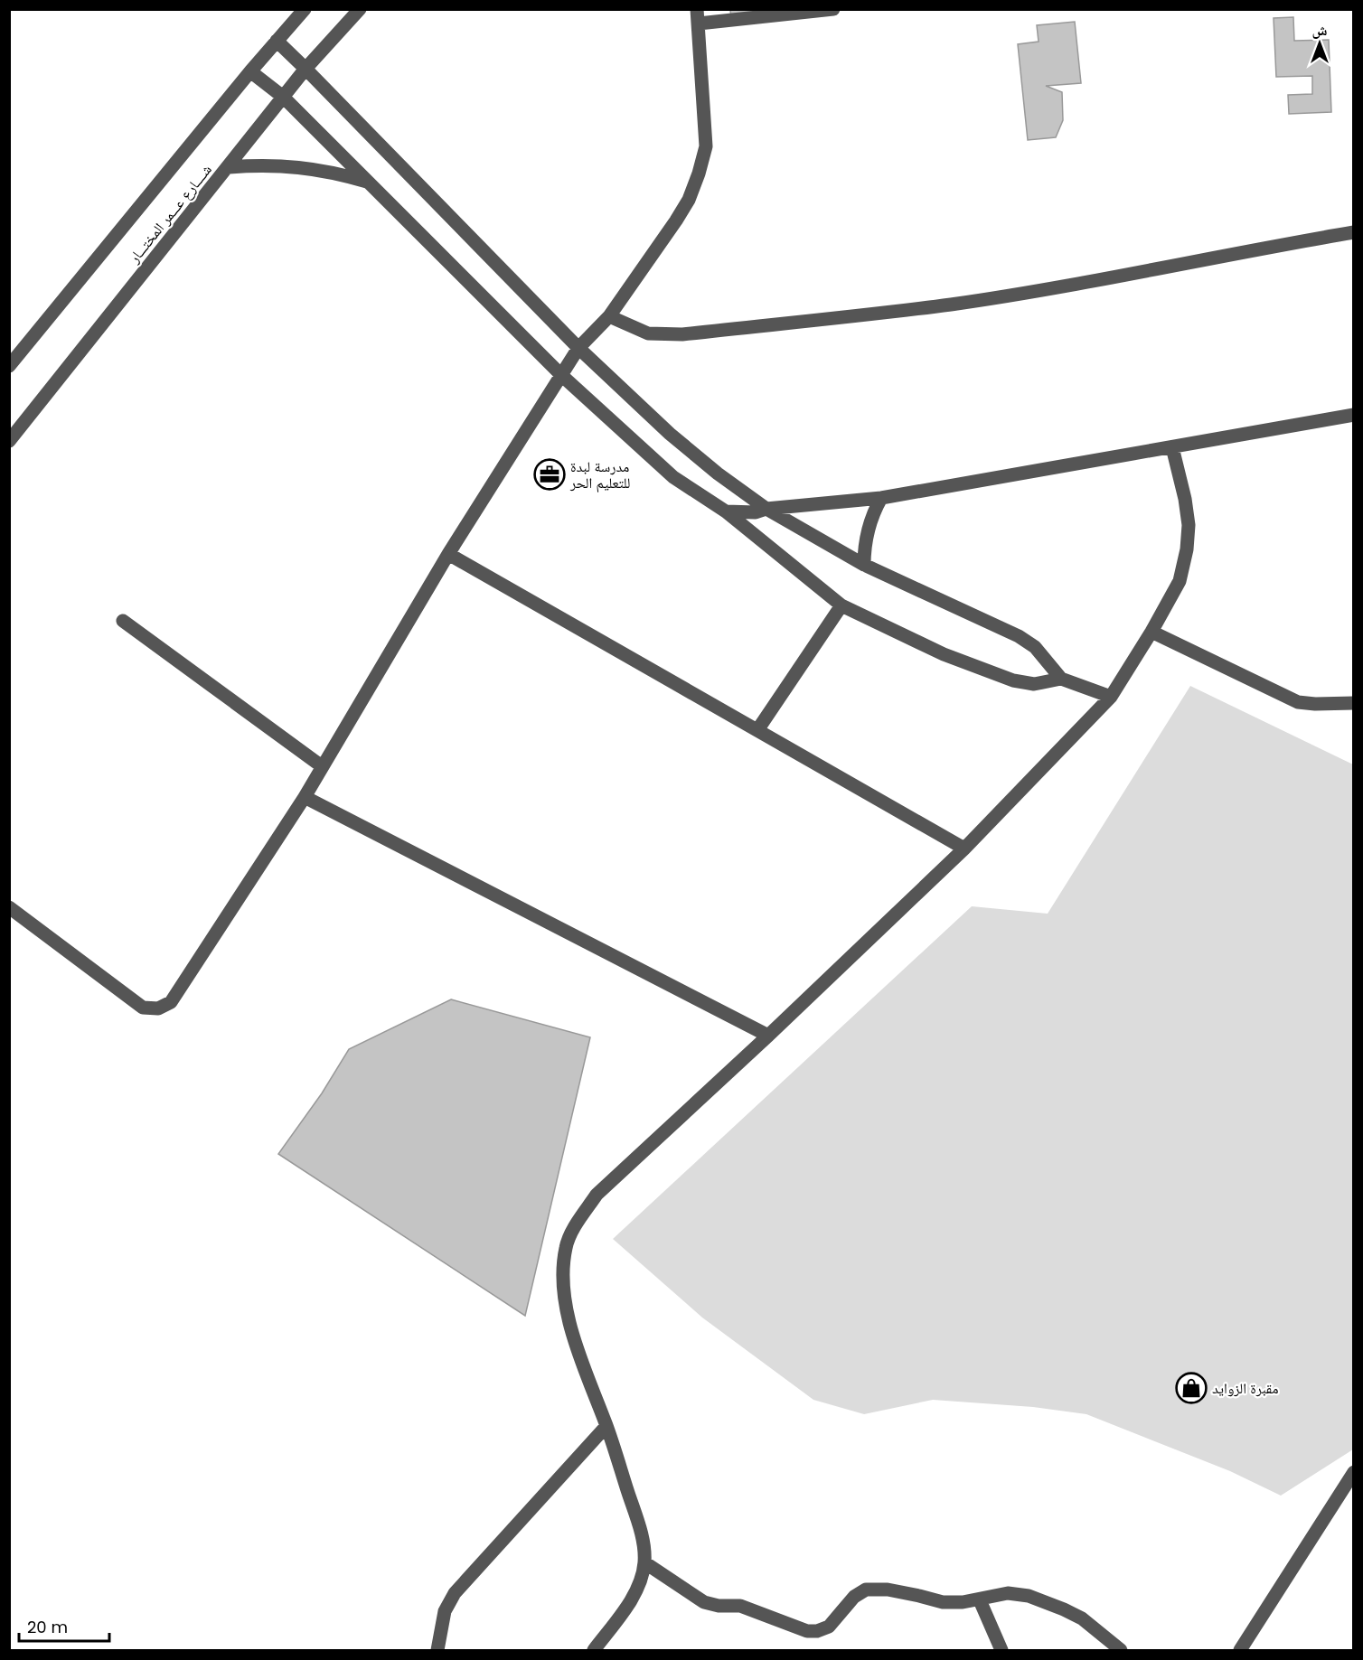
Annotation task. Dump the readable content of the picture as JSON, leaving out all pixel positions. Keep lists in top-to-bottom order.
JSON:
{
  "streets": {
    "street": ["شــــارع عـــمر المختـــار"]
  },
  "places": {
    "office": ["مدرسة لبدة للتعليم الحر"],
    "shop": ["مقبرة الزوايد"]
  },
  "scale_bar": "20 m",
  "north": "top"
}
